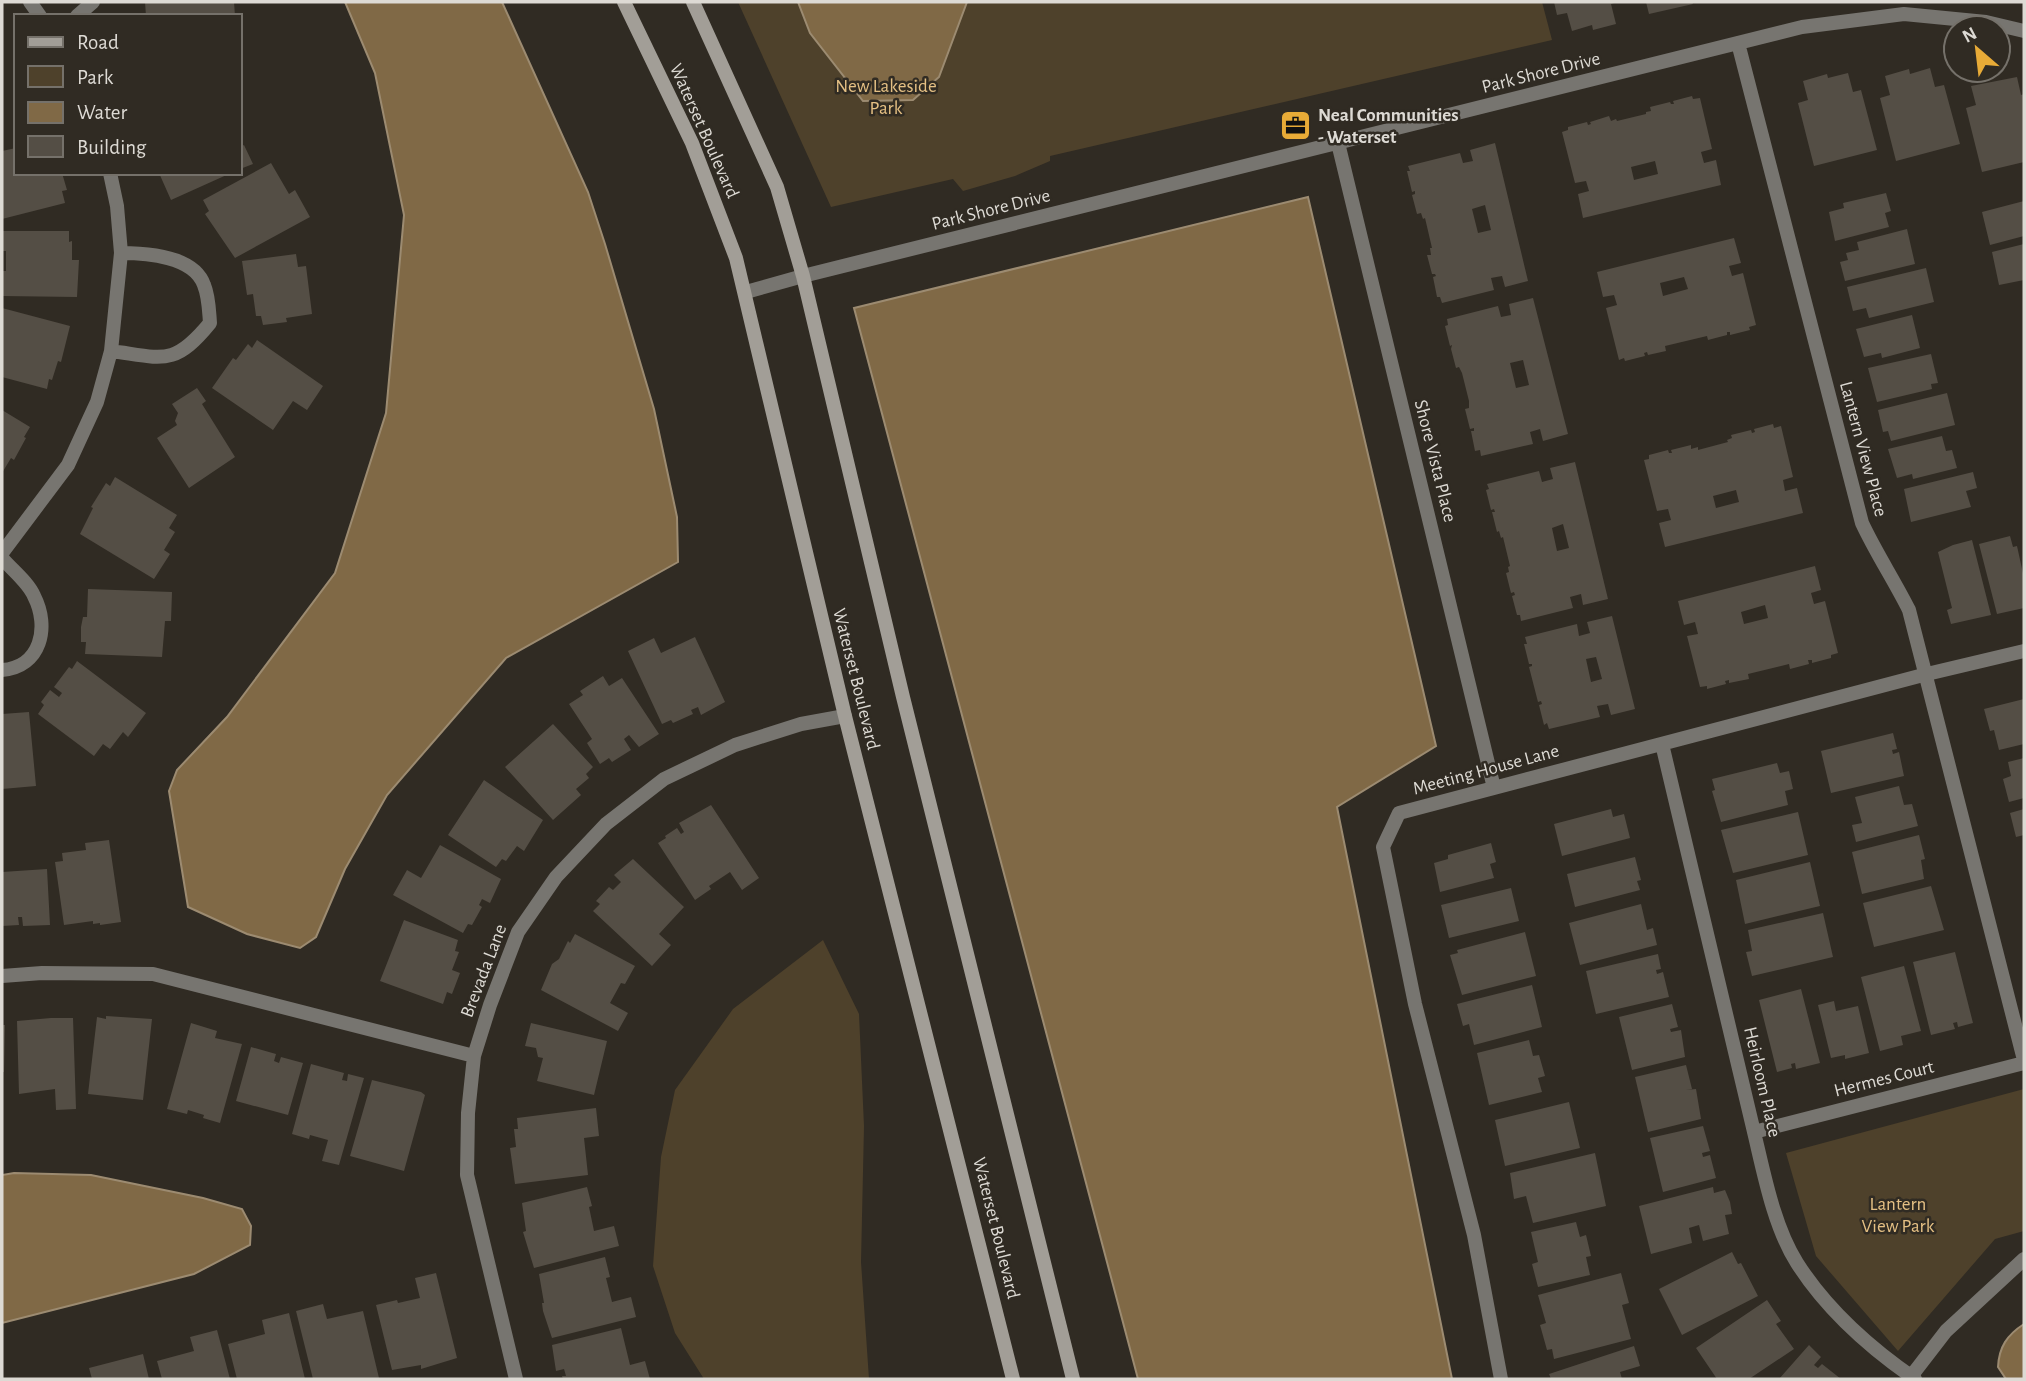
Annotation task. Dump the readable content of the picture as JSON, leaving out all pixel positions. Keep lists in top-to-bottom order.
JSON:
{
  "streets": {
    "street": [
      "Park Shore Drive",
      "Waterset Boulevard",
      "Lantern View Place",
      "Shore Vista Place",
      "Meeting House Lane",
      "Brevada Lane",
      "Hermes Court",
      "Heirloom Place"
    ]
  },
  "crossings": [
    ["Park Shore Drive", "Waterset Boulevard"],
    ["Park Shore Drive", "Lantern View Place"],
    ["Park Shore Drive", "Shore Vista Place"],
    ["Waterset Boulevard", "Brevada Lane"],
    ["Lantern View Place", "Meeting House Lane"],
    ["Lantern View Place", "Hermes Court"],
    ["Shore Vista Place", "Meeting House Lane"],
    ["Meeting House Lane", "Heirloom Place"],
    ["Hermes Court", "Heirloom Place"]
  ],
  "parks": ["New Lakeside Park", "Lantern View Park"],
  "places": {
    "office": ["Neal Communities - Waterset"]
  },
  "legend": [
    "Road",
    "Park",
    "Water",
    "Building"
  ],
  "north": "top left"
}
